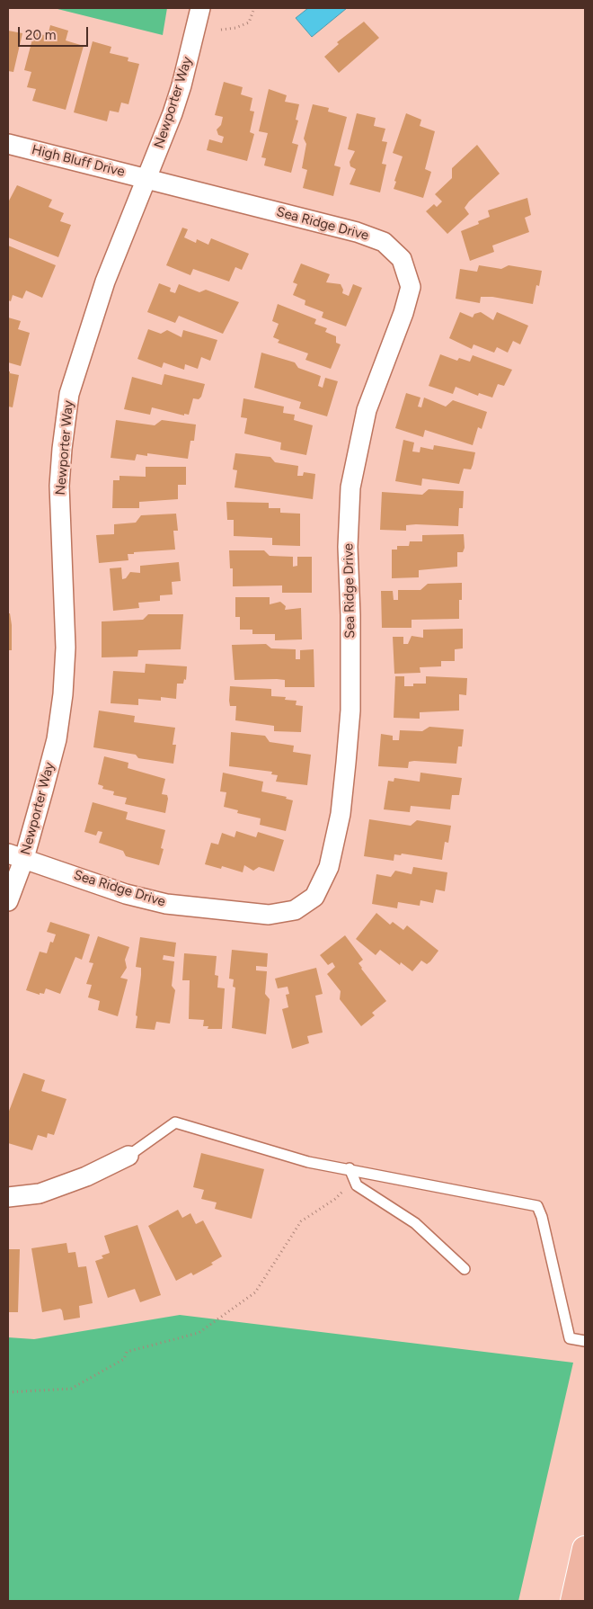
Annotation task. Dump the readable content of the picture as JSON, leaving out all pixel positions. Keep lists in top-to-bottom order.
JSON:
{
  "streets": {
    "street": ["Newporter Way", "High Bluff Drive", "Sea Ridge Drive"]
  },
  "crossings": [
    ["Newporter Way", "High Bluff Drive"],
    ["Newporter Way", "Sea Ridge Drive"],
    ["High Bluff Drive", "Sea Ridge Drive"]
  ],
  "scale_bar": "20 m"
}
